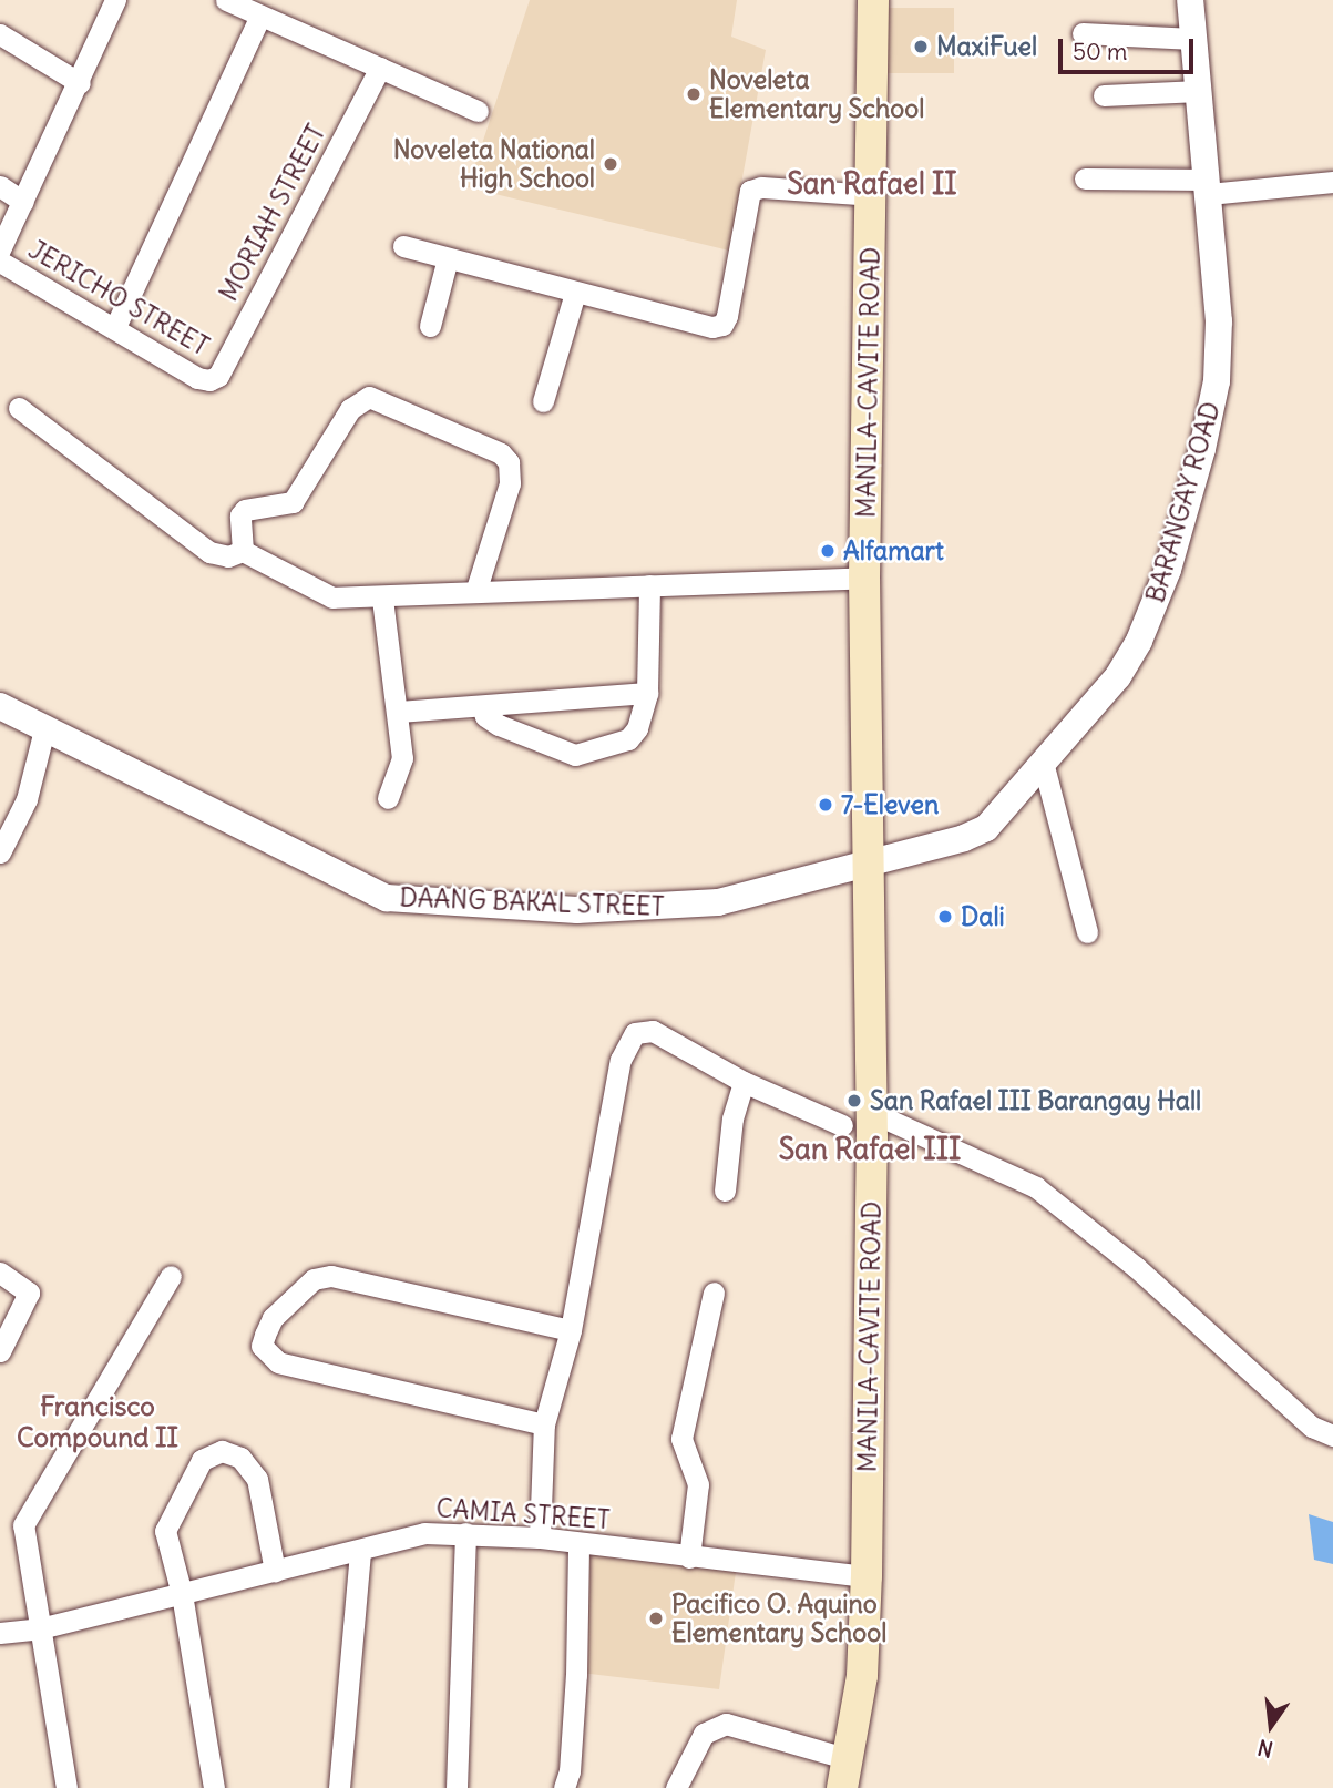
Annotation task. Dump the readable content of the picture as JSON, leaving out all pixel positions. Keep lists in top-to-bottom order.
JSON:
{
  "streets": {
    "main road": ["MANILA-CAVITE ROAD"],
    "street": [
      "MORIAH STREET",
      "JERICHO STREET",
      "BARANGAY ROAD",
      "DAANG BAKAL STREET",
      "CAMIA STREET"
    ]
  },
  "crossings": [
    ["MORIAH STREET", "JERICHO STREET"],
    ["MANILA-CAVITE ROAD", "BARANGAY ROAD"],
    ["MANILA-CAVITE ROAD", "DAANG BAKAL STREET"],
    ["MANILA-CAVITE ROAD", "CAMIA STREET"],
    ["BARANGAY ROAD", "DAANG BAKAL STREET"]
  ],
  "districts": ["San Rafael II", "San Rafael III", "Francisco Compound II"],
  "places": [
    "MaxiFuel",
    "Noveleta Elementary School",
    "Noveleta National High School",
    "Alfamart",
    "7-Eleven",
    "Dali",
    "San Rafael III Barangay Hall",
    "Pacifico O. Aquino Elementary School"
  ],
  "scale_bar": "50 m",
  "north": "bottom"
}
